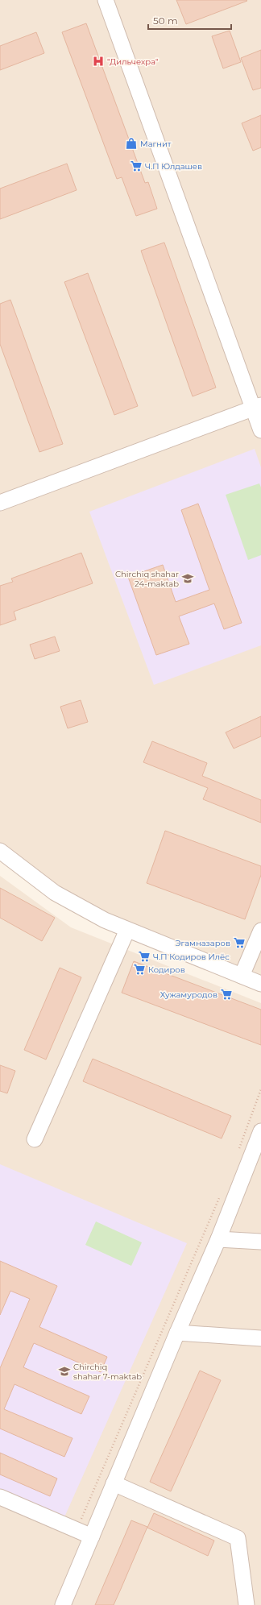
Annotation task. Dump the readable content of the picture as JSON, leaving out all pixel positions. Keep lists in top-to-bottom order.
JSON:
{
  "places": {
    "hospital": ["\"Дильчехра\""],
    "shop": ["Магнит"],
    "supermarket": [
      "Ч.П Юлдашев",
      "Эгамназаров",
      "Ч.П Кодиров Илёс",
      "Кодиров",
      "Хужамуродов"
    ],
    "school or university": ["Chirchiq shahar 24-maktab", "Chirchiq shahar 7-maktab"]
  },
  "scale_bar": "50 m"
}
